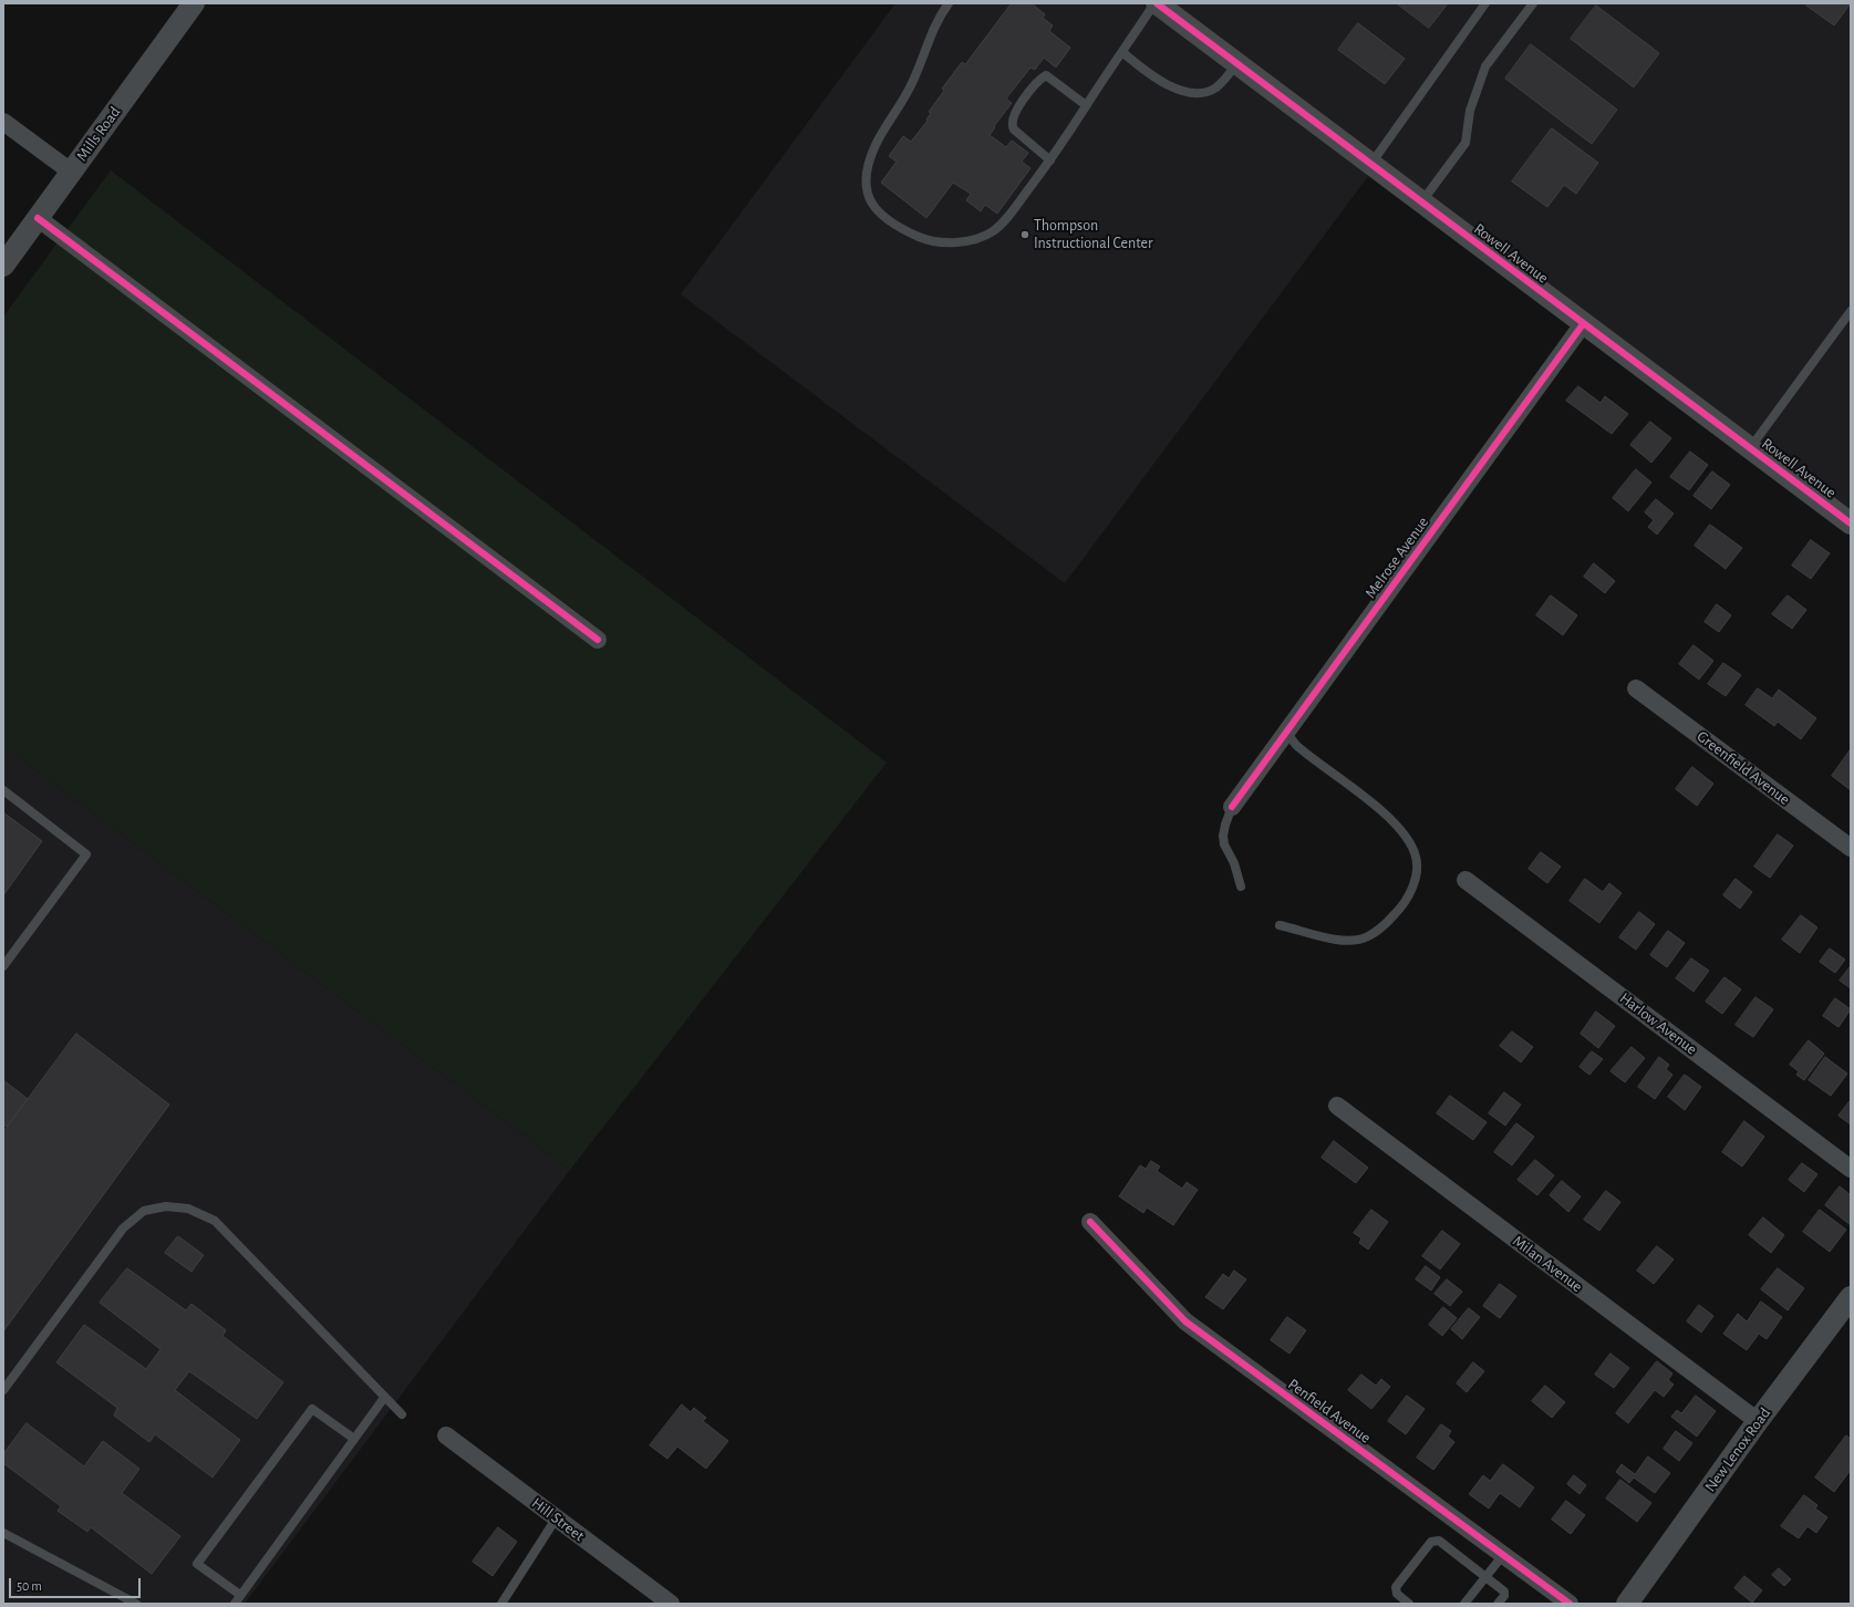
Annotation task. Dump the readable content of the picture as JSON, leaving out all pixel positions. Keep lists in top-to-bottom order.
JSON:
{
  "streets": {
    "street": [
      "Mills Road",
      "Rowell Avenue",
      "Melrose Avenue",
      "Greenfield Avenue",
      "Harlow Avenue",
      "Milan Avenue",
      "Penfield Avenue",
      "New Lenox Road",
      "Hill Street"
    ]
  },
  "crossings": [
    ["Rowell Avenue", "Melrose Avenue"],
    ["Milan Avenue", "New Lenox Road"]
  ],
  "places": ["Thompson Instructional Center"],
  "scale_bar": "50 m"
}
